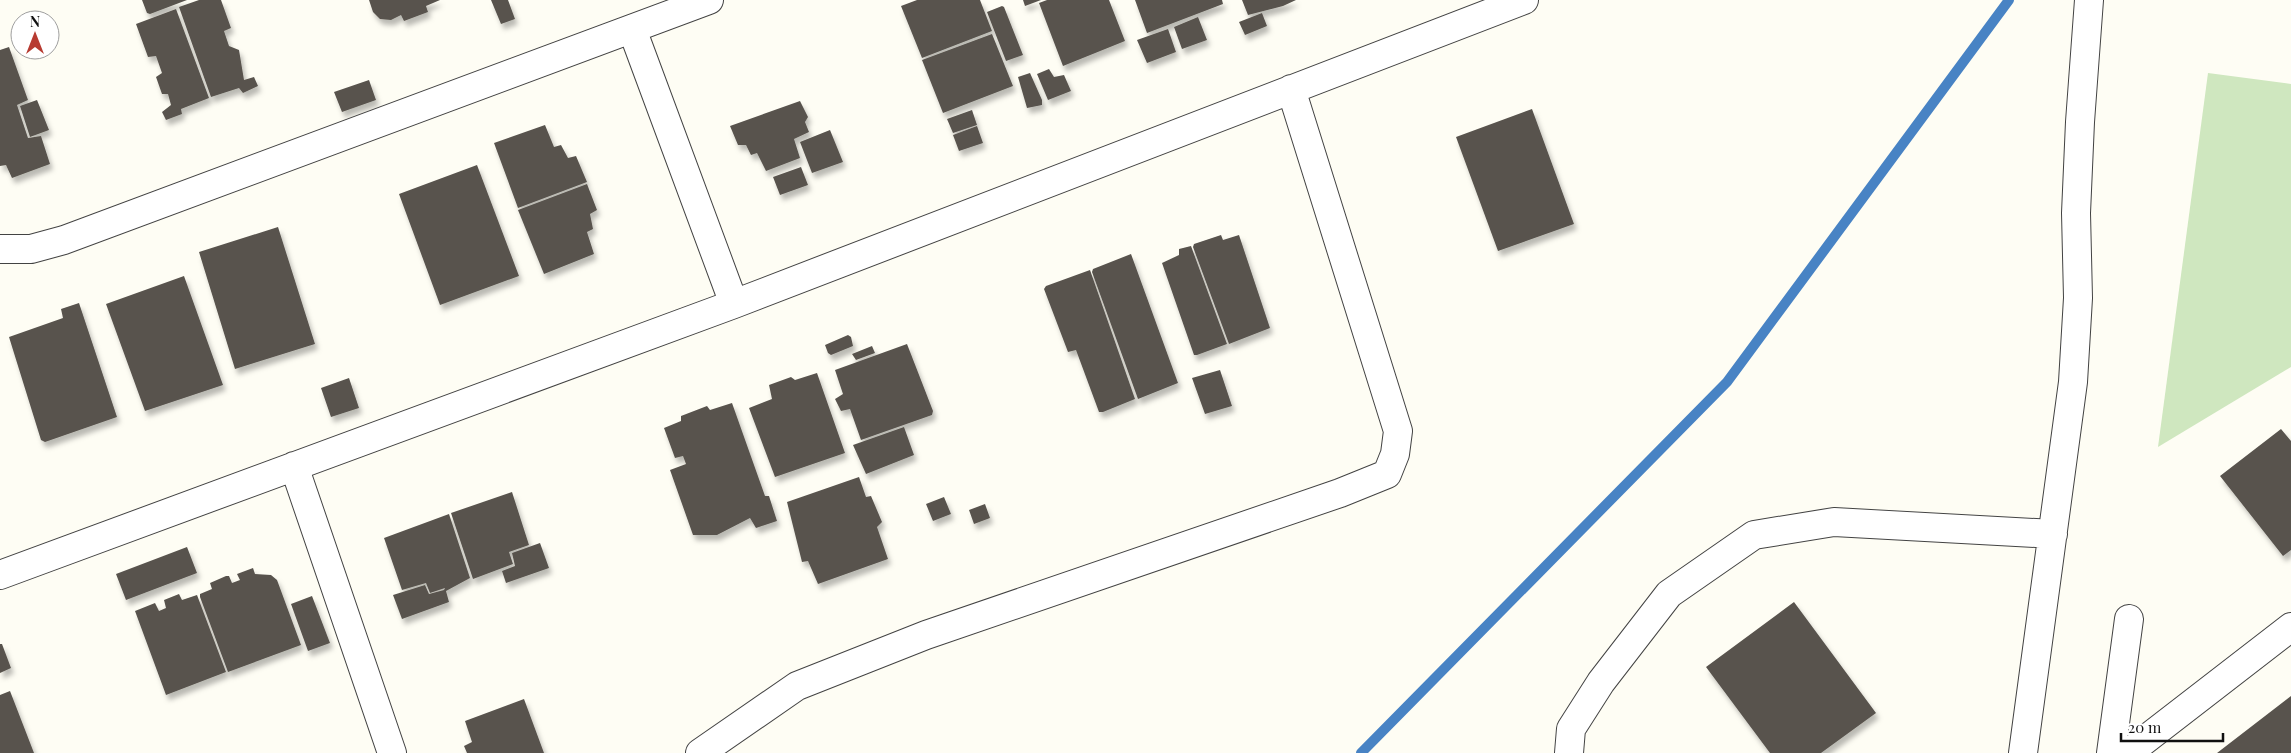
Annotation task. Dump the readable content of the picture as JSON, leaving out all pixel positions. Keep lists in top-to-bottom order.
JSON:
{
  "scale_bar": "20 m",
  "north": "top"
}
